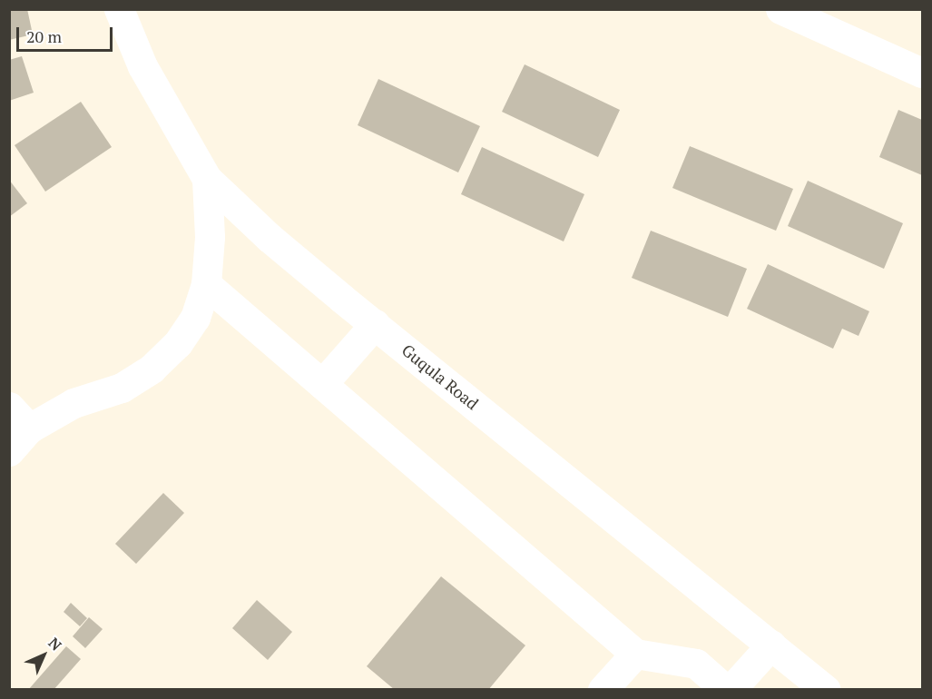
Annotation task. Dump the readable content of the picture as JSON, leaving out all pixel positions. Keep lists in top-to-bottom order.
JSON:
{
  "streets": {
    "street": ["Guqula Road"]
  },
  "scale_bar": "20 m",
  "north": "top right"
}
